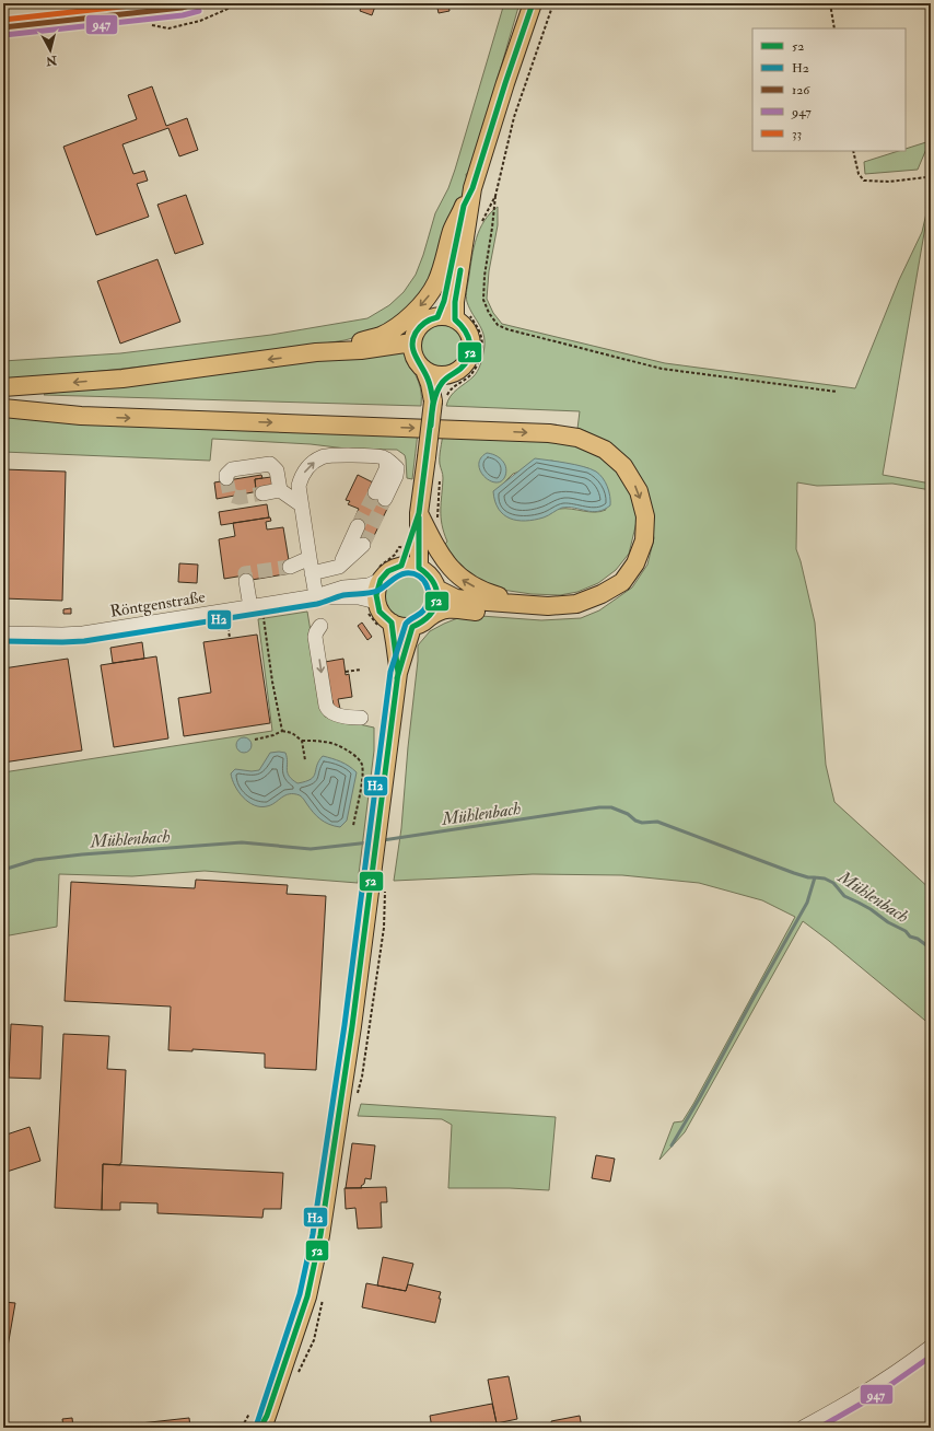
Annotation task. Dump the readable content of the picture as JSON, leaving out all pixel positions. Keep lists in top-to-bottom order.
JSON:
{
  "streets": {
    "street": ["Röntgenstraße"]
  },
  "water": ["Mühlenbach"],
  "lines": [
    "transit line 52",
    "transit line 126",
    "transit line 33",
    "transit line 947",
    "transit line H2"
  ],
  "legend": [
    "52",
    "H2",
    "126",
    "947",
    "33"
  ],
  "north": "bottom"
}
